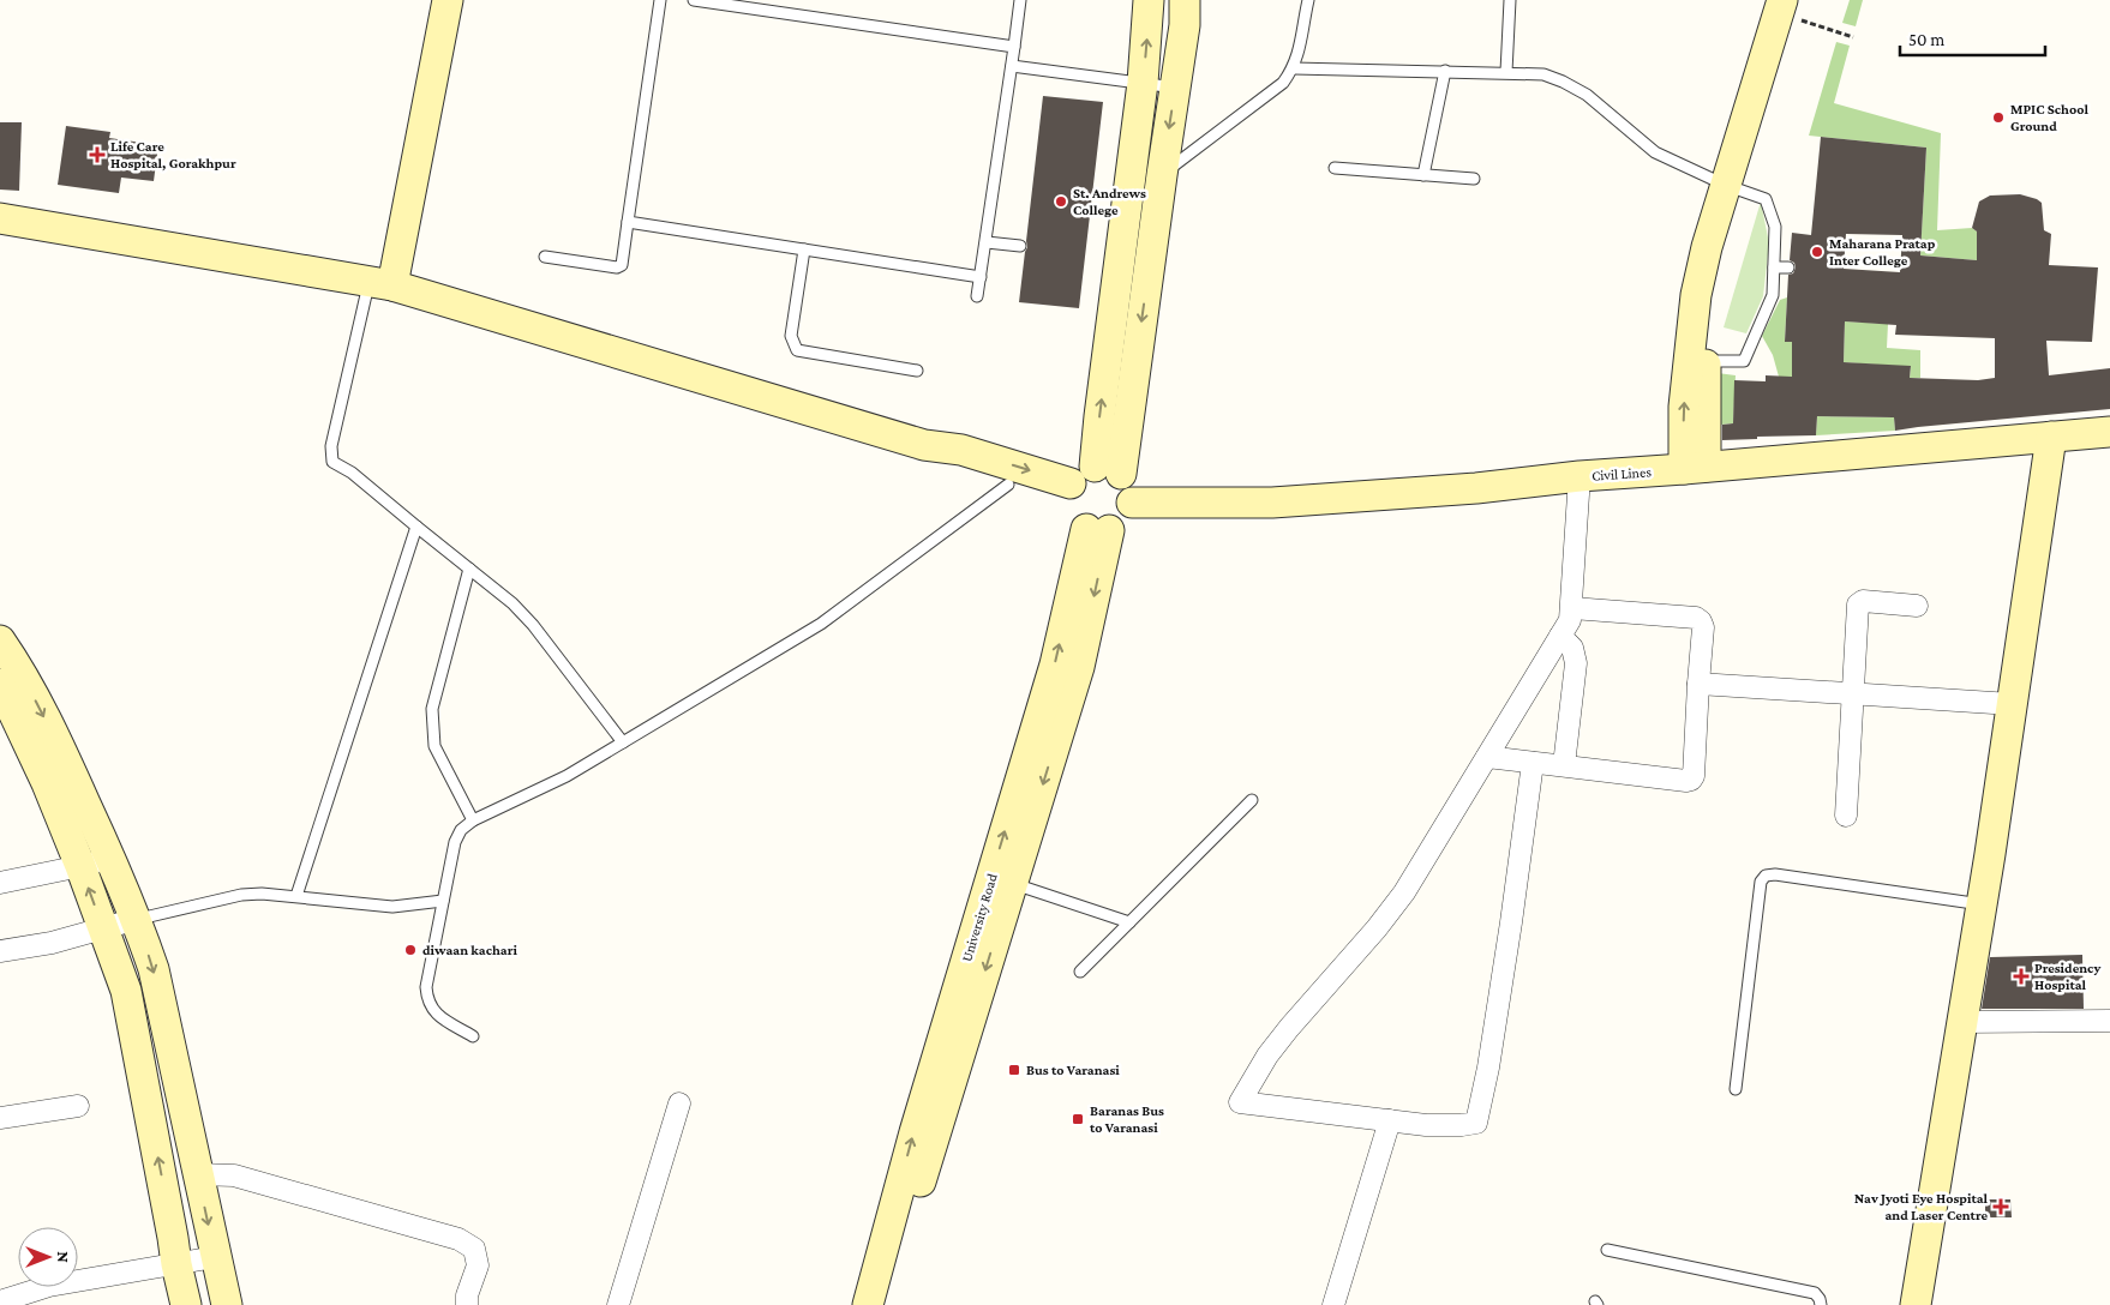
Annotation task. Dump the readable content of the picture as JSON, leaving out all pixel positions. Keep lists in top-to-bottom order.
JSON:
{
  "streets": {
    "main road": ["Civil Lines", "University Road"]
  },
  "crossings": [
    ["Civil Lines", "University Road"]
  ],
  "places": {
    "other": [
      "MPIC School Ground",
      "St. Andrews College",
      "Maharana Pratap Inter College",
      "diwaan kachari"
    ],
    "health": ["Life Care Hospital, Gorakhpur", "Presidency Hospital", "Nav Jyoti Eye Hospital and Laser Centre"],
    "transit": ["Bus to Varanasi", "Baranas Bus to Varanasi"]
  },
  "scale_bar": "50 m",
  "north": "right"
}
